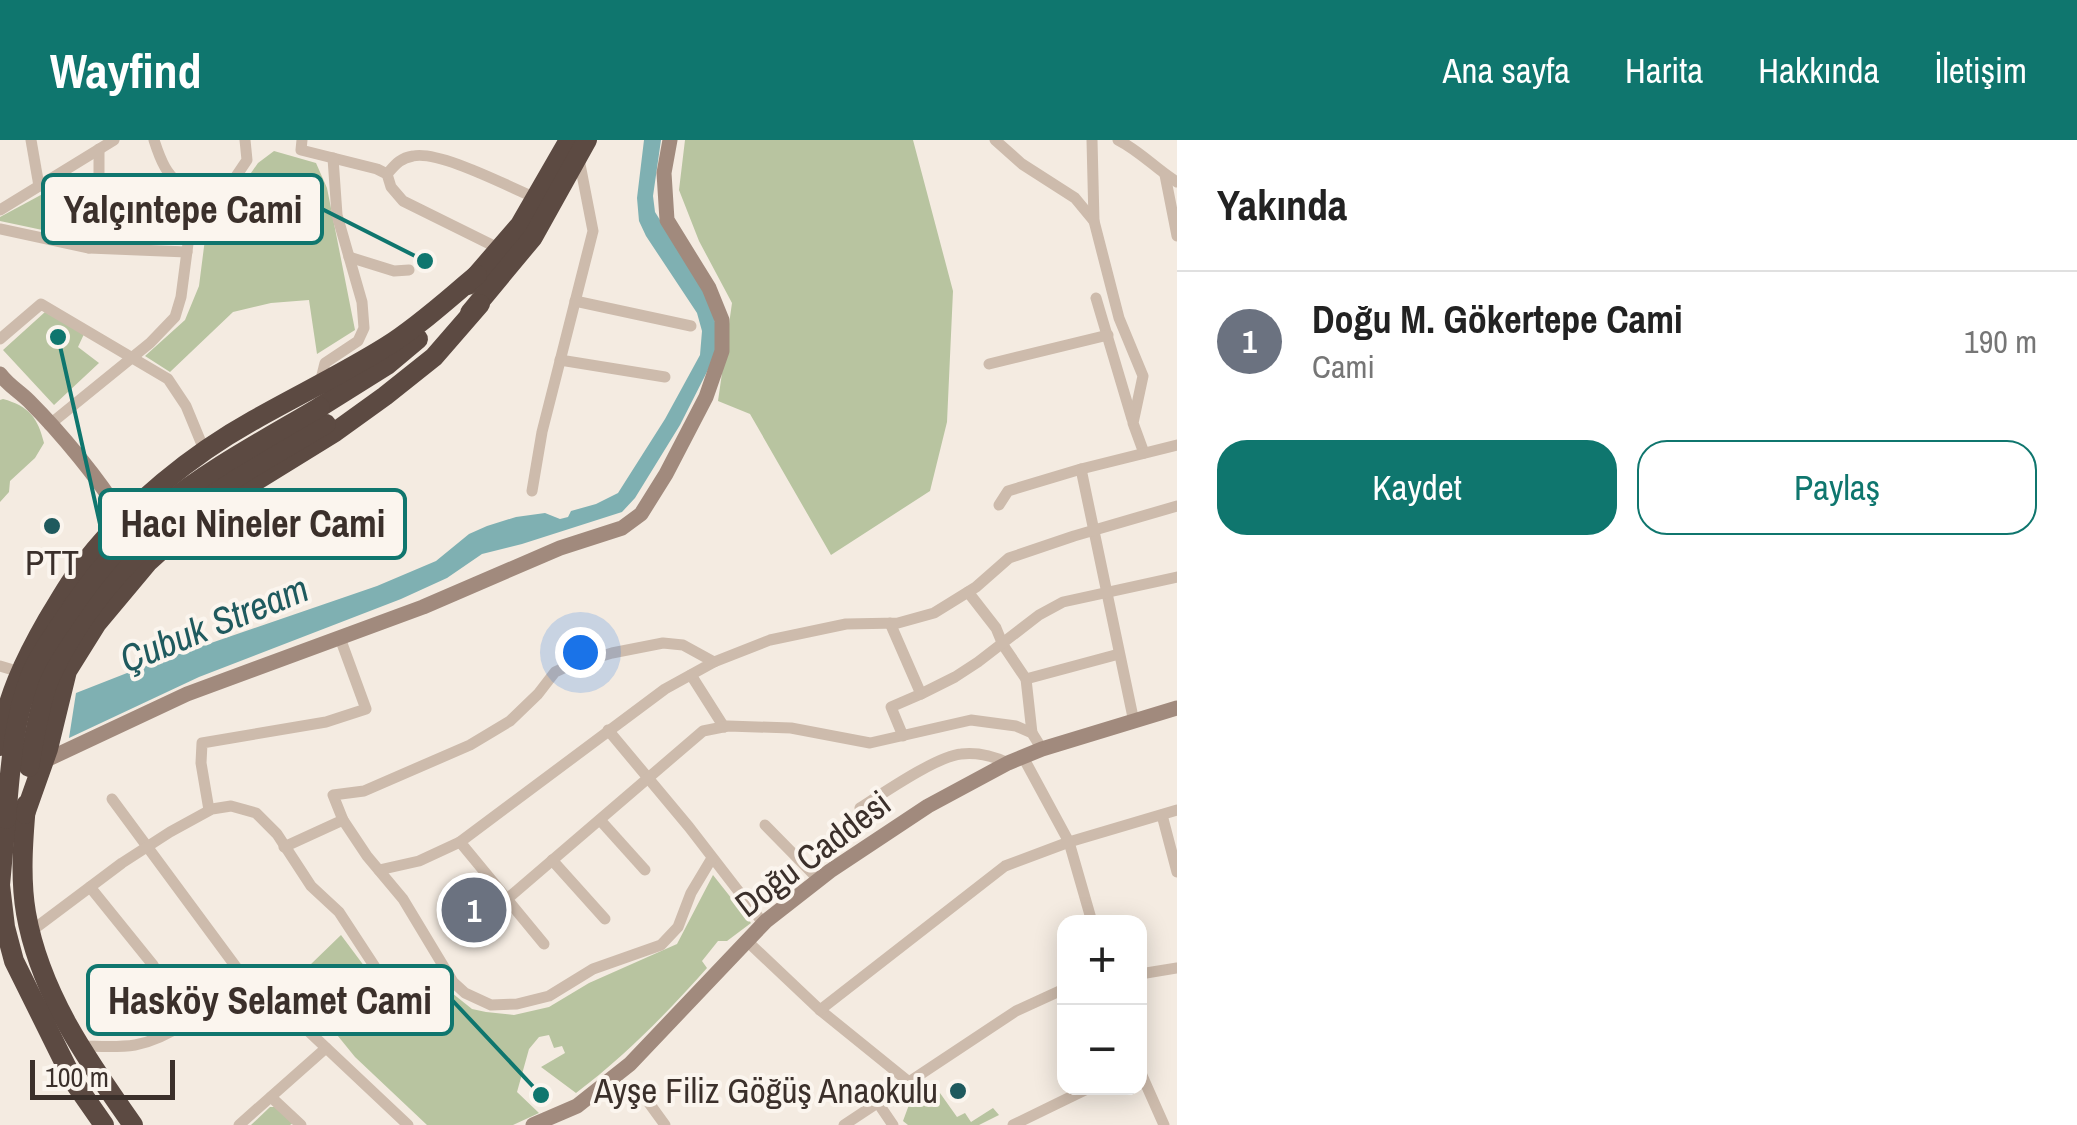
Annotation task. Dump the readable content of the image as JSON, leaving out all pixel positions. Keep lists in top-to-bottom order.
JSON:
{
  "streets": {
    "street": ["Doğu Caddesi"]
  },
  "water": ["Çubuk Stream"],
  "places": [
    "Yalçıntepe Cami",
    "Hacı Nineler Cami",
    "PTT",
    "Ayşe Filiz Göğüş Anaokulu",
    "Hasköy Selamet Cami"
  ],
  "scale_bar": "100 m",
  "page": {
    "header": "Wayfind",
    "nav": [
      "Ana sayfa",
      "Harita",
      "Hakkında",
      "İletişim"
    ],
    "heading": "Yakında",
    "list": [
      {
        "mark": "1",
        "name": "Doğu M. Gökertepe Cami",
        "note": "Cami",
        "value": "190 m"
      }
    ],
    "buttons": ["Kaydet", "Paylaş"],
    "pins": "1",
    "map_buttons": ["+", "−"],
    "scale": "100 m"
  }
}
